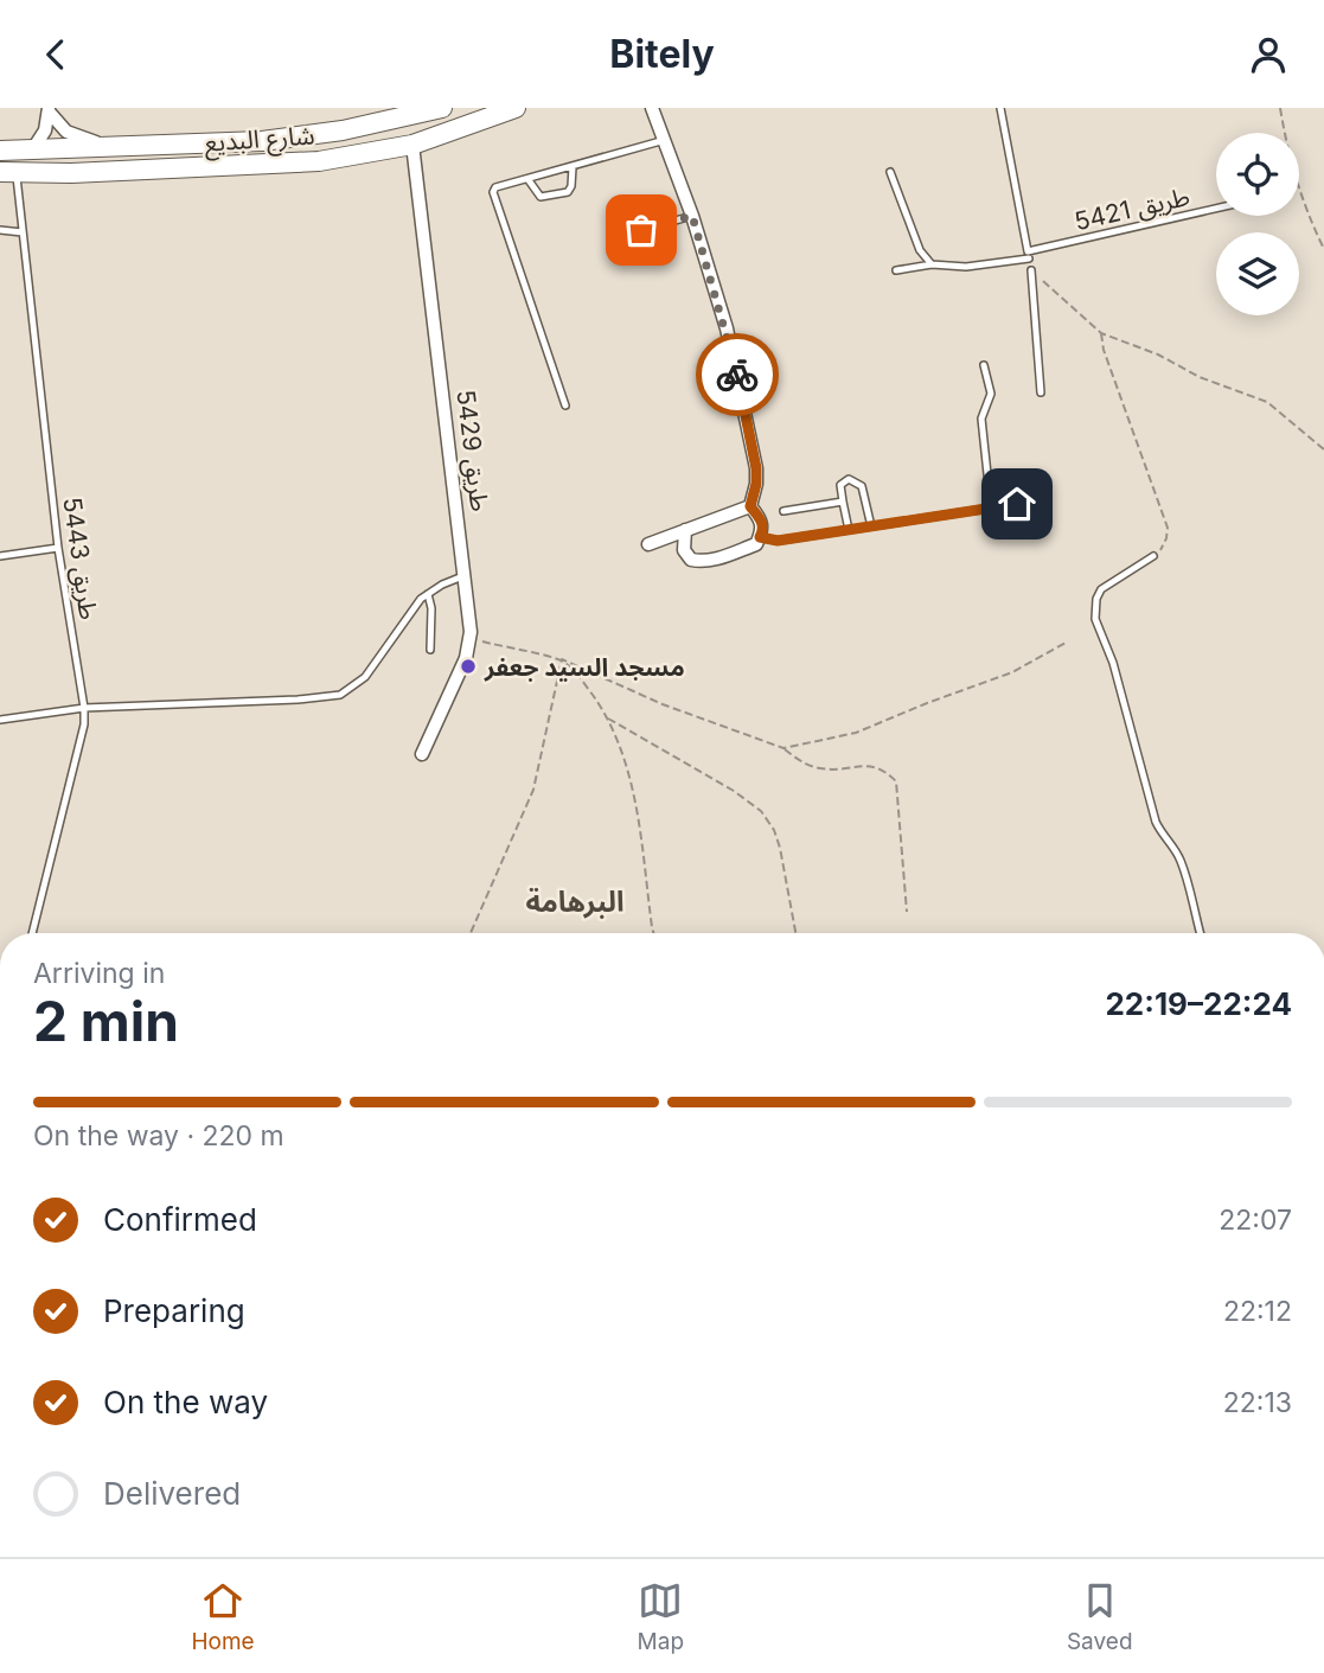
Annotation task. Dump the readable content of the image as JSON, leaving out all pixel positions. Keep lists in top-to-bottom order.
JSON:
{
  "streets": {
    "main road": ["شارع البديع"],
    "street": ["طريق 5429"],
    "lane": ["طريق 5421", "طريق 5443"]
  },
  "crossings": [
    ["شارع البديع", "طريق 5429"],
    ["شارع البديع", "طريق 5443"]
  ],
  "districts": ["البرهامة"],
  "places": ["مسجد السيد جعفر"],
  "page": {
    "header": "Bitely",
    "heading": ["2 min", "Arriving in", "22:19–22:24"],
    "bar": "On the way · 220 m",
    "list": [
      ["Confirmed", "22:07"],
      ["Preparing", "22:12"],
      ["On the way", "22:13"],
      "Delivered"
    ],
    "tabs": ["Home", "Map", "Saved"]
  }
}
